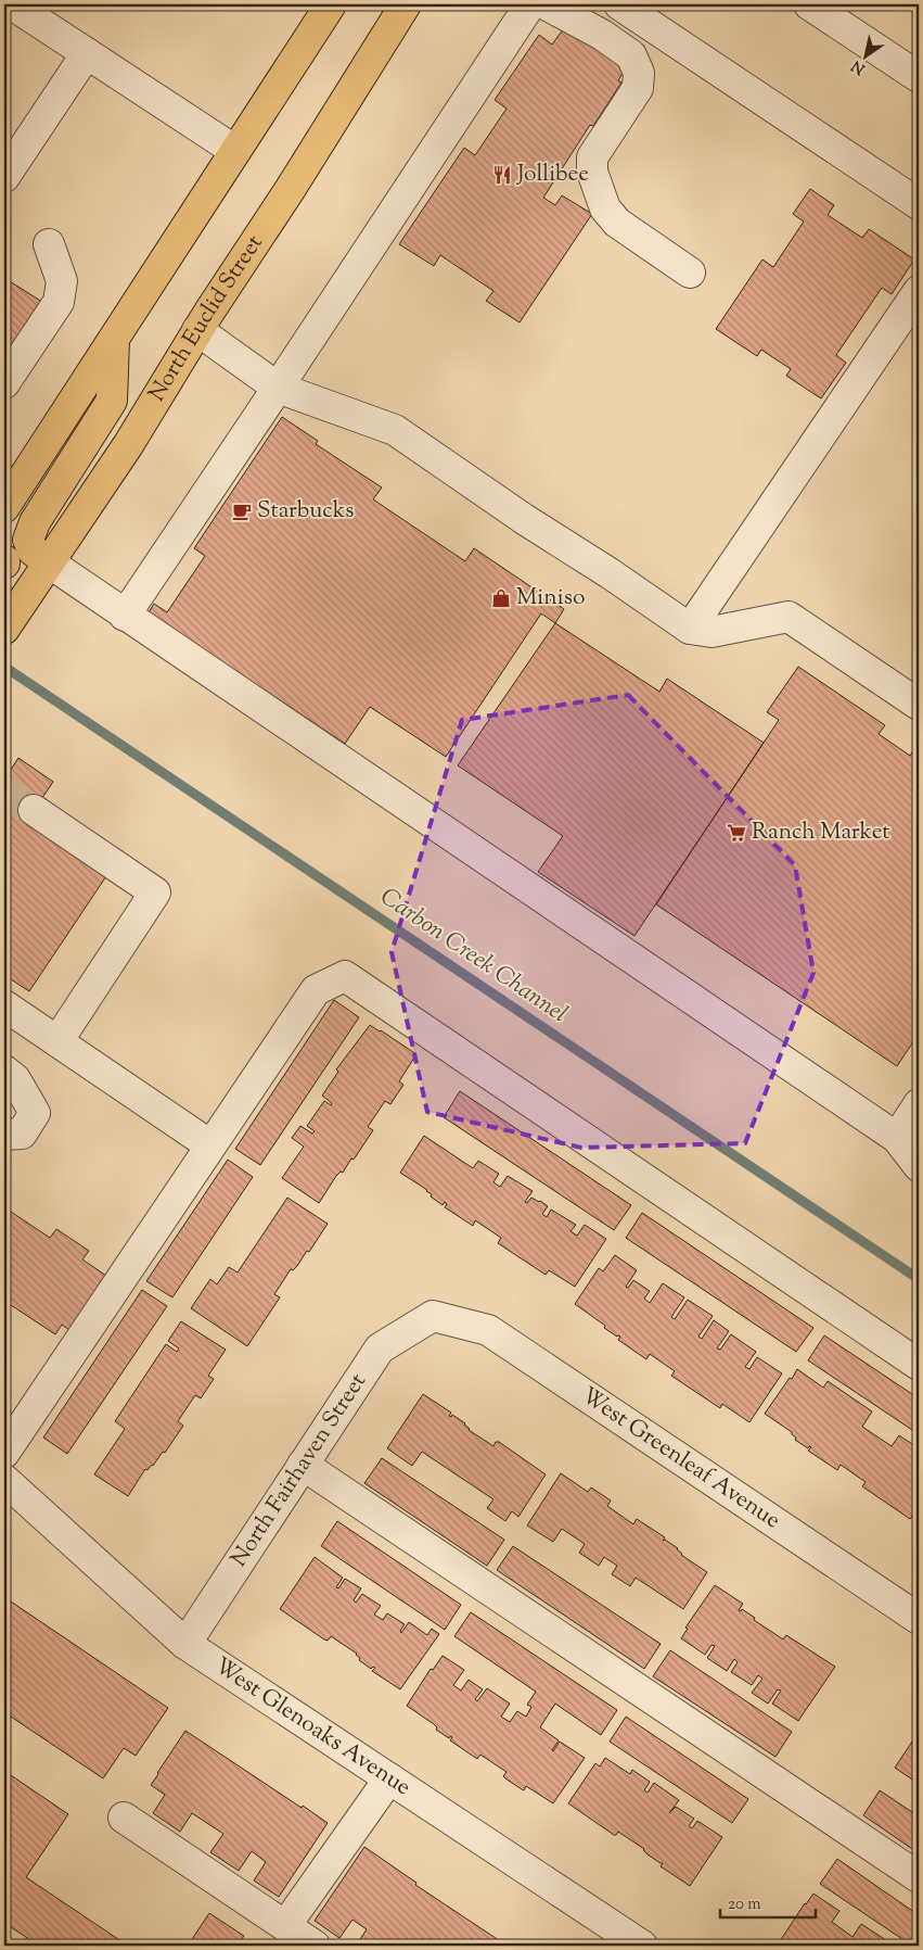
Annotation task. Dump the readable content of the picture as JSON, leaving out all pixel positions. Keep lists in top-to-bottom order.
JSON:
{
  "streets": {
    "main road": ["North Euclid Street"],
    "street": ["West Greenleaf Avenue", "North Fairhaven Street", "West Glenoaks Avenue"]
  },
  "crossings": [
    ["West Greenleaf Avenue", "North Fairhaven Street"],
    ["North Fairhaven Street", "West Glenoaks Avenue"]
  ],
  "water": ["Carbon Creek Channel"],
  "places": {
    "restaurant": ["Jollibee"],
    "cafe": ["Starbucks"],
    "shop": ["Miniso"],
    "supermarket": ["Ranch Market"]
  },
  "scale_bar": "20 m",
  "north": "bottom left"
}
